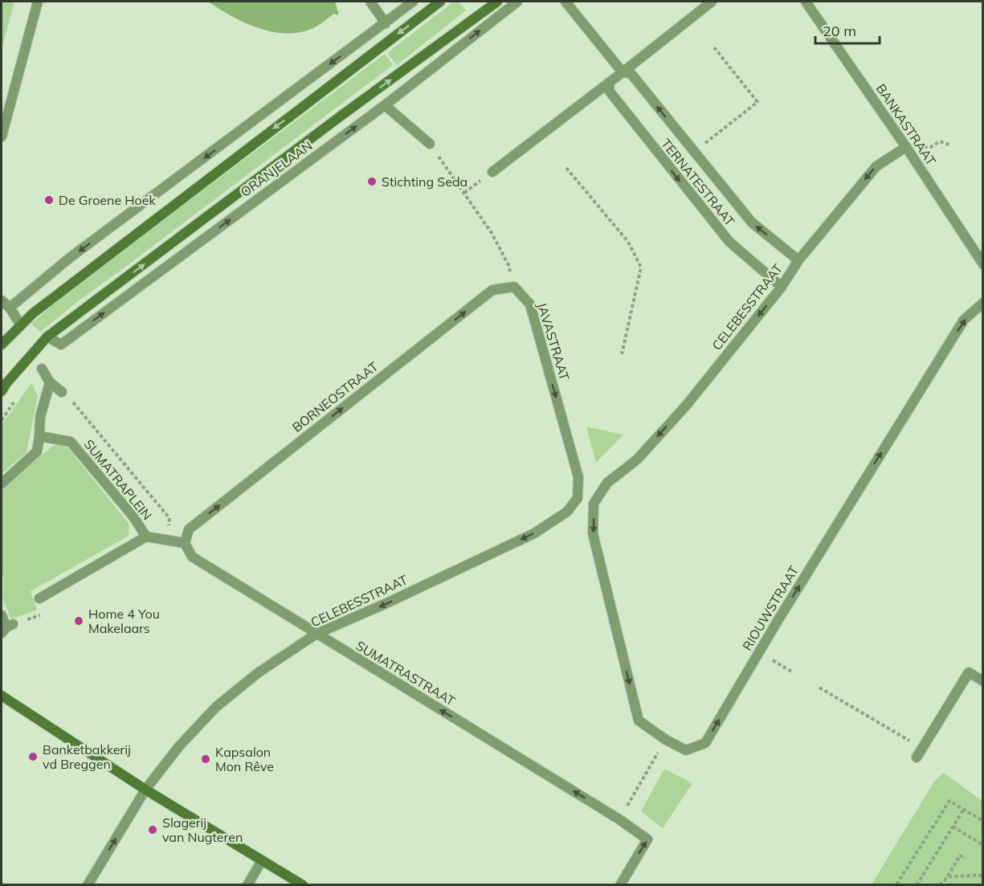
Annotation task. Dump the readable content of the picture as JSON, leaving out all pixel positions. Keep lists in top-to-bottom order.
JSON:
{
  "streets": {
    "main road": ["ORANJELAAN"],
    "street": [
      "BANKASTRAAT",
      "TERNATESTRAAT",
      "CELEBESSTRAAT",
      "JAVASTRAAT",
      "BORNEOSTRAAT",
      "SUMATRAPLEIN",
      "RIOUWSTRAAT",
      "SUMATRASTRAAT"
    ]
  },
  "crossings": [
    ["BANKASTRAAT", "CELEBESSTRAAT"],
    ["TERNATESTRAAT", "CELEBESSTRAAT"],
    ["CELEBESSTRAAT", "JAVASTRAAT"],
    ["CELEBESSTRAAT", "RIOUWSTRAAT"],
    ["CELEBESSTRAAT", "SUMATRASTRAAT"],
    ["JAVASTRAAT", "BORNEOSTRAAT"],
    ["BORNEOSTRAAT", "SUMATRAPLEIN"],
    ["BORNEOSTRAAT", "SUMATRASTRAAT"],
    ["SUMATRAPLEIN", "SUMATRASTRAAT"]
  ],
  "one_way": [
    "JAVASTRAAT",
    "BORNEOSTRAAT",
    "RIOUWSTRAAT",
    "SUMATRASTRAAT"
  ],
  "places": [
    "Stichting Seda",
    "De Groene Hoek",
    "Home 4 You Makelaars",
    "Banketbakkerij vd Breggen",
    "Kapsalon Mon Rêve",
    "Slagerij van Nugteren"
  ],
  "scale_bar": "20 m"
}
